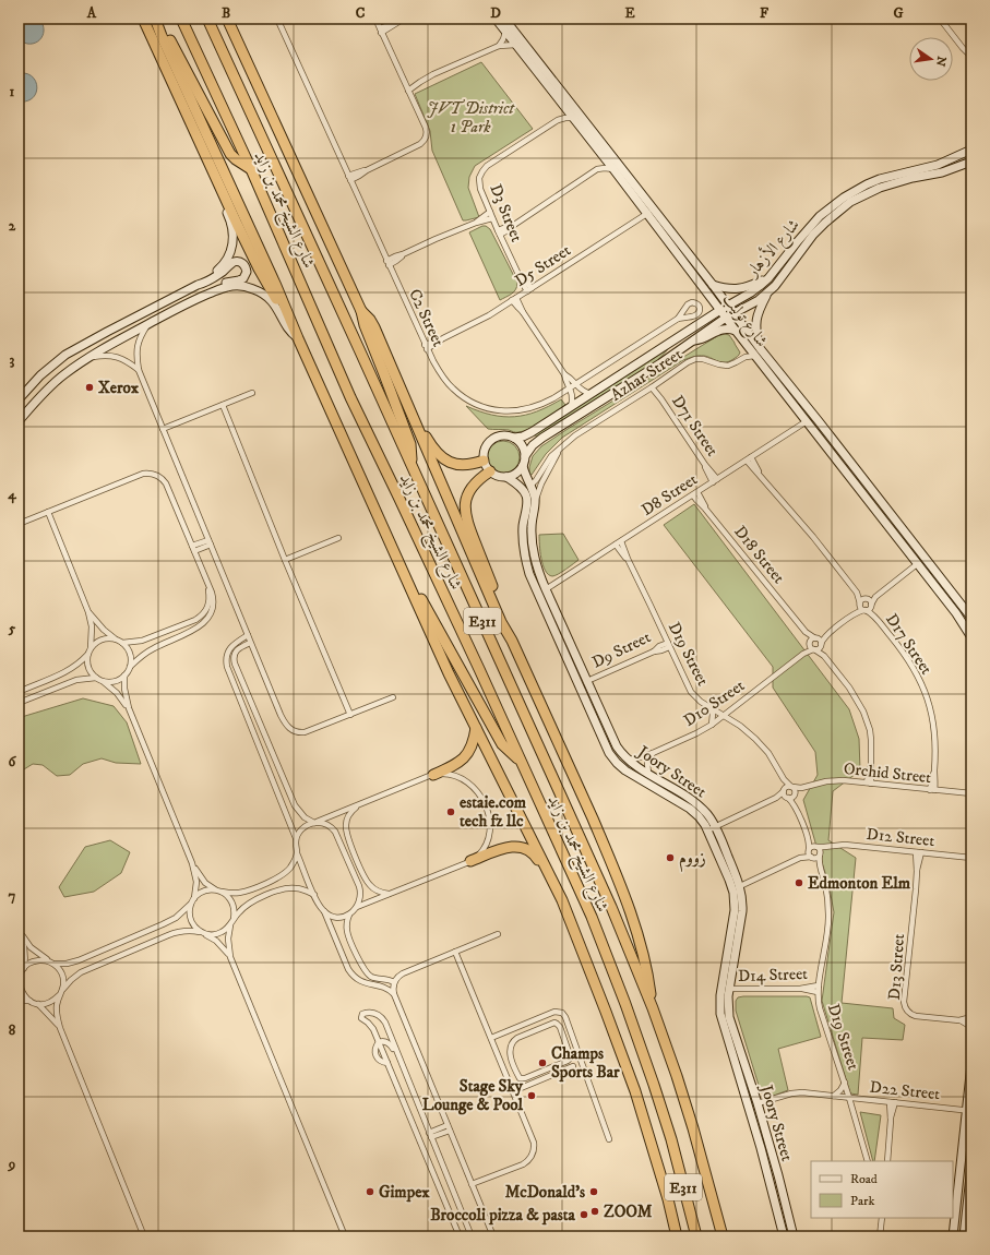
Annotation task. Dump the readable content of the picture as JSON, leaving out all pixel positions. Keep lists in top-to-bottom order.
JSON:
{
  "streets": {
    "highway": ["شارع الشيخ محمد بن زايد", "E311"],
    "street": [
      "D3 Street",
      "شارع الأزهار",
      "D5 Street",
      "C2 Street",
      "شارع توليب",
      "Azhar Street",
      "D71 Street",
      "D8 Street",
      "D18 Street",
      "D17 Street",
      "D9 Street",
      "D19 Street",
      "D10 Street",
      "Joory Street",
      "Orchid Street",
      "D12 Street",
      "D13 Street",
      "D14 Street",
      "D22 Street"
    ]
  },
  "crossings": [
    ["D3 Street", "D5 Street"],
    ["D3 Street", "شارع توليب"],
    ["شارع الأزهار", "شارع توليب"],
    ["شارع الأزهار", "Joory Street"],
    ["D5 Street", "C2 Street"],
    ["D5 Street", "شارع توليب"],
    ["شارع توليب", "Azhar Street"],
    ["شارع توليب", "D8 Street"],
    ["Azhar Street", "D71 Street"],
    ["Azhar Street", "Joory Street"],
    ["D71 Street", "D8 Street"],
    ["D8 Street", "D18 Street"],
    ["D8 Street", "D19 Street"],
    ["D8 Street", "Joory Street"],
    ["D18 Street", "D10 Street"],
    ["D17 Street", "Orchid Street"],
    ["D9 Street", "D19 Street"],
    ["D9 Street", "Joory Street"],
    ["D19 Street", "D10 Street"],
    ["D19 Street", "Orchid Street"],
    ["D19 Street", "D12 Street"],
    ["D19 Street", "D14 Street"],
    ["D19 Street", "D22 Street"],
    ["D10 Street", "Joory Street"],
    ["Joory Street", "D14 Street"],
    ["Joory Street", "D22 Street"],
    ["D12 Street", "D13 Street"]
  ],
  "parks": ["JVT District 1 Park"],
  "places": [
    "Xerox",
    "estaie.com tech fz llc",
    "زووم",
    "Edmonton Elm",
    "Champs Sports Bar",
    "Stage Sky Lounge & Pool",
    "Gimpex",
    "McDonald's",
    "ZOOM",
    "Broccoli pizza & pasta"
  ],
  "legend": ["Road", "Park"],
  "north": "right",
  "grid": {
    "columns": [
      "A",
      "B",
      "C",
      "D",
      "E",
      "F",
      "G"
    ],
    "rows": [
      "1",
      "2",
      "3",
      "4",
      "5",
      "6",
      "7",
      "8",
      "9"
    ]
  }
}
